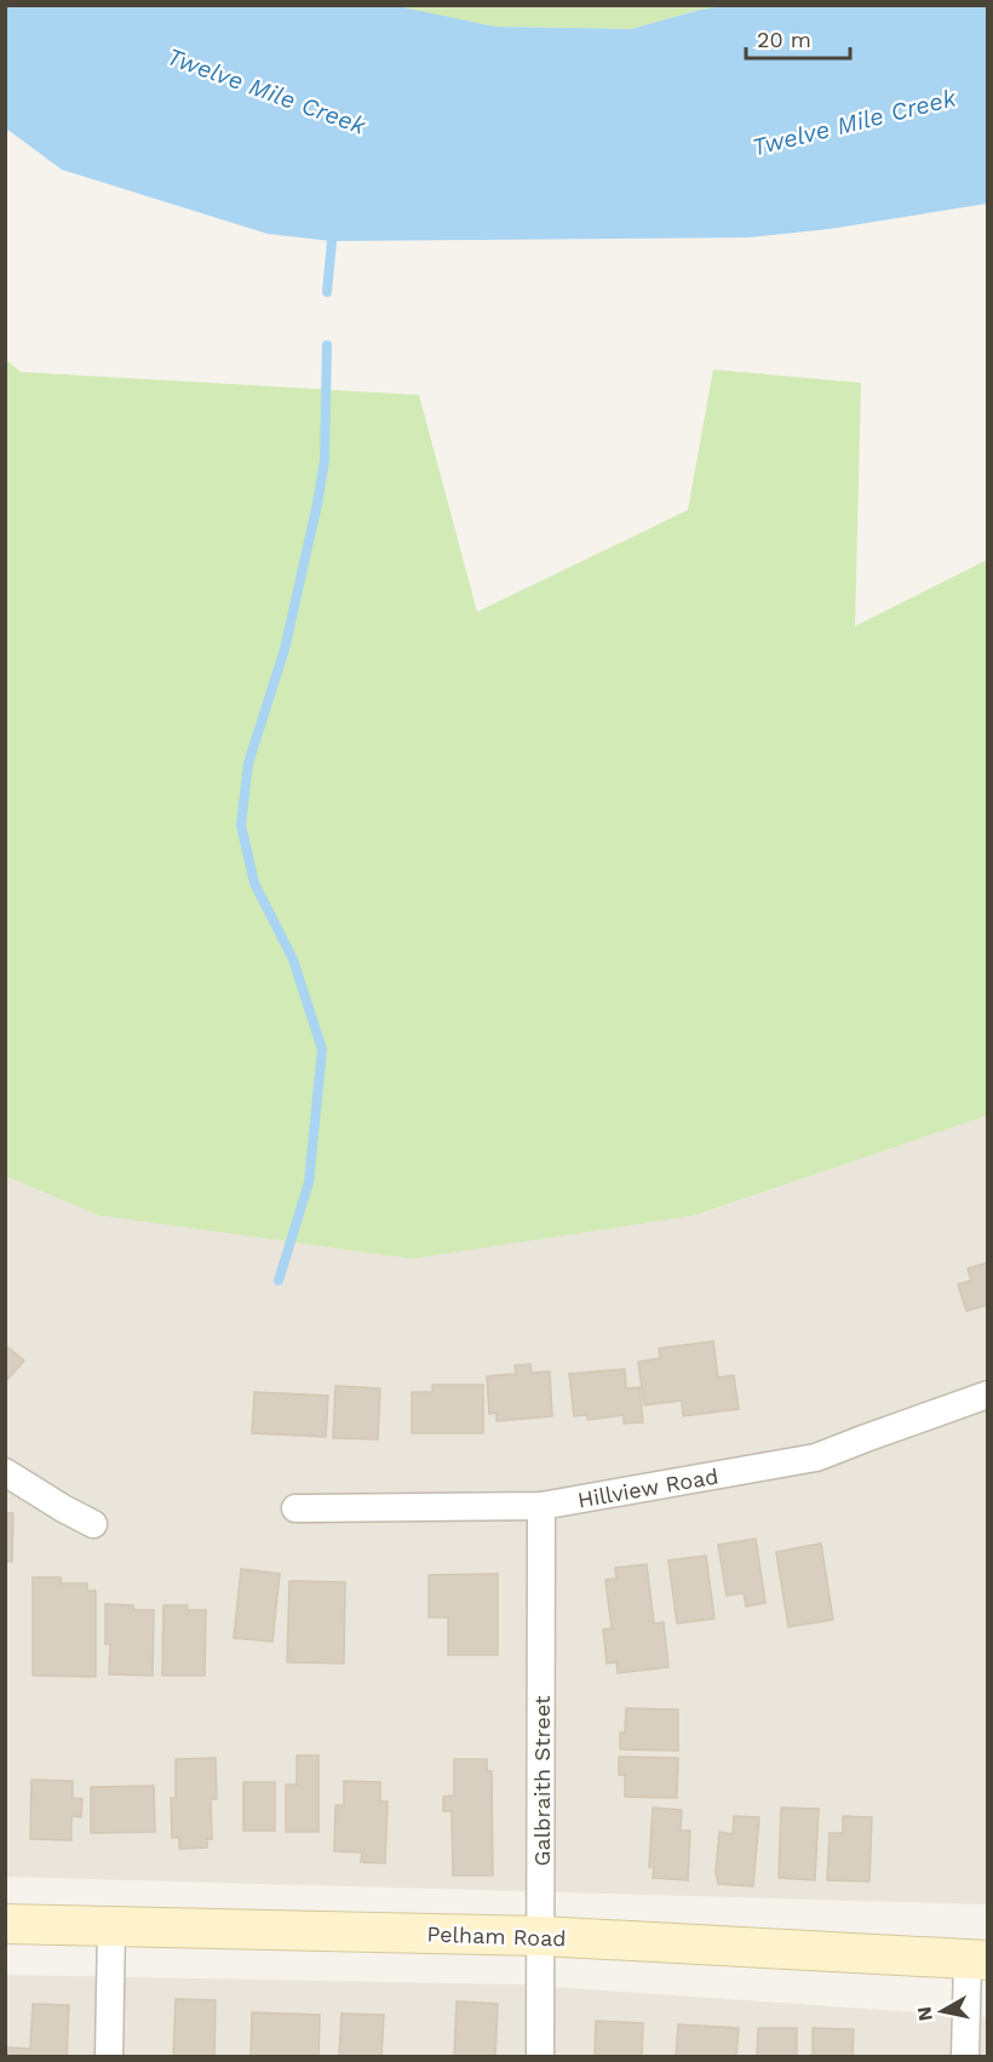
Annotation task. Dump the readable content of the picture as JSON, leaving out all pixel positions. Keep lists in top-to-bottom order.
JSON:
{
  "streets": {
    "main road": ["Pelham Road"],
    "street": ["Hillview Road", "Galbraith Street"]
  },
  "crossings": [
    ["Hillview Road", "Galbraith Street"],
    ["Galbraith Street", "Pelham Road"]
  ],
  "water": ["Twelve Mile Creek"],
  "scale_bar": "20 m",
  "north": "left"
}
